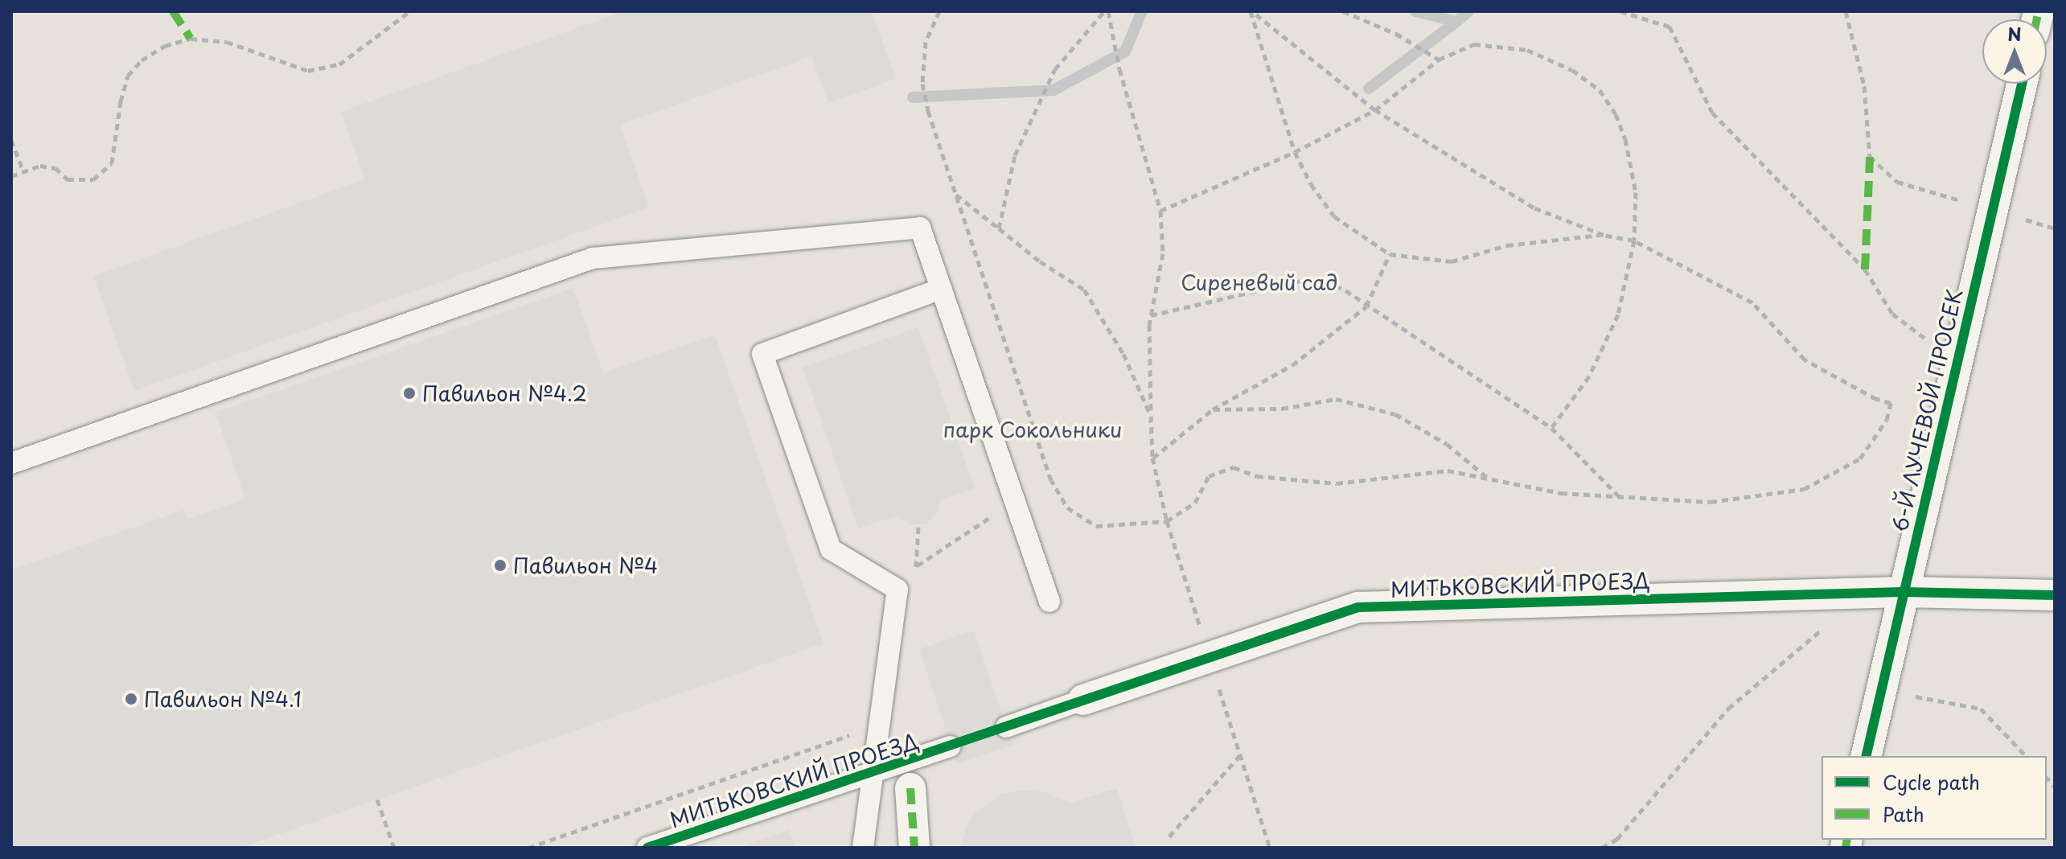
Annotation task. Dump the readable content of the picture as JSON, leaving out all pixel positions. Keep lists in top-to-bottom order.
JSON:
{
  "streets": {
    "street": ["6-Й ЛУЧЕВОЙ ПРОСЕК", "МИТЬКОВСКИЙ ПРОЕЗД"]
  },
  "crossings": [
    ["6-Й ЛУЧЕВОЙ ПРОСЕК", "МИТЬКОВСКИЙ ПРОЕЗД"]
  ],
  "parks": ["Сиреневый сад", "парк Сокольники"],
  "places": ["Павильон №4.2", "Павильон №4", "Павильон №4.1"],
  "legend": ["Cycle path", "Path"],
  "north": "top"
}
